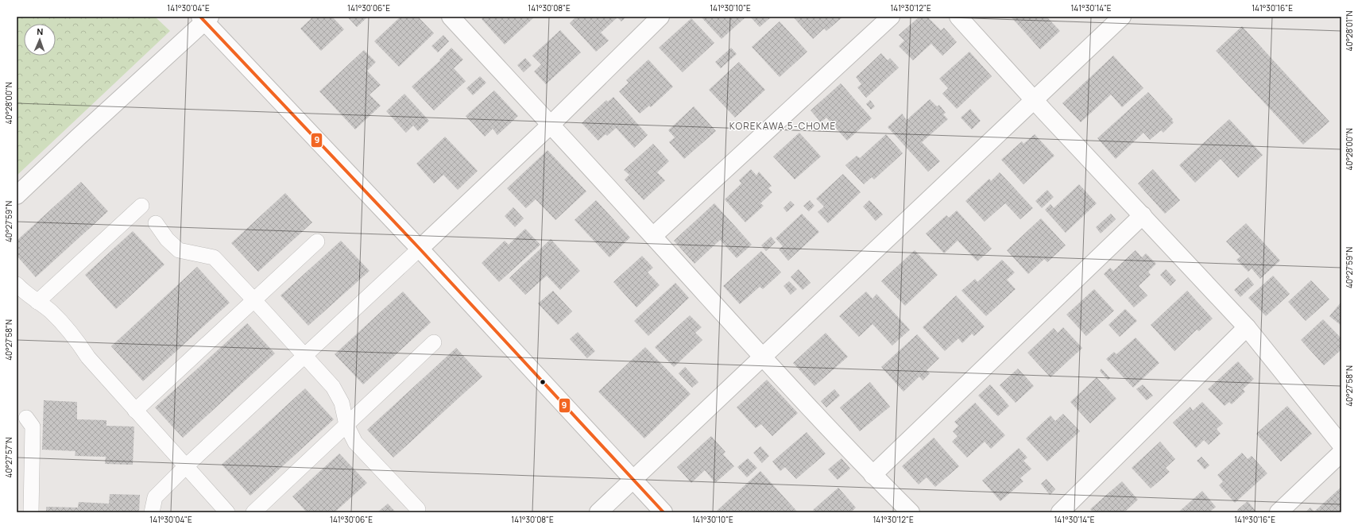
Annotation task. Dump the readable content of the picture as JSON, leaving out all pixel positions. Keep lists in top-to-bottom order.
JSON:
{
  "districts": ["KOREKAWA 5-CHOME"],
  "lines": ["transit line 9"],
  "north": "top",
  "coordinates": [
    "141°30'04\"E",
    "141°30'06\"E",
    "141°30'08\"E",
    "141°30'10\"E",
    "141°30'12\"E",
    "141°30'14\"E",
    "141°30'16\"E",
    "40°28'01\"N",
    "40°28'00\"N",
    "40°27'59\"N",
    "40°27'58\"N",
    "40°27'57\"N"
  ]
}
